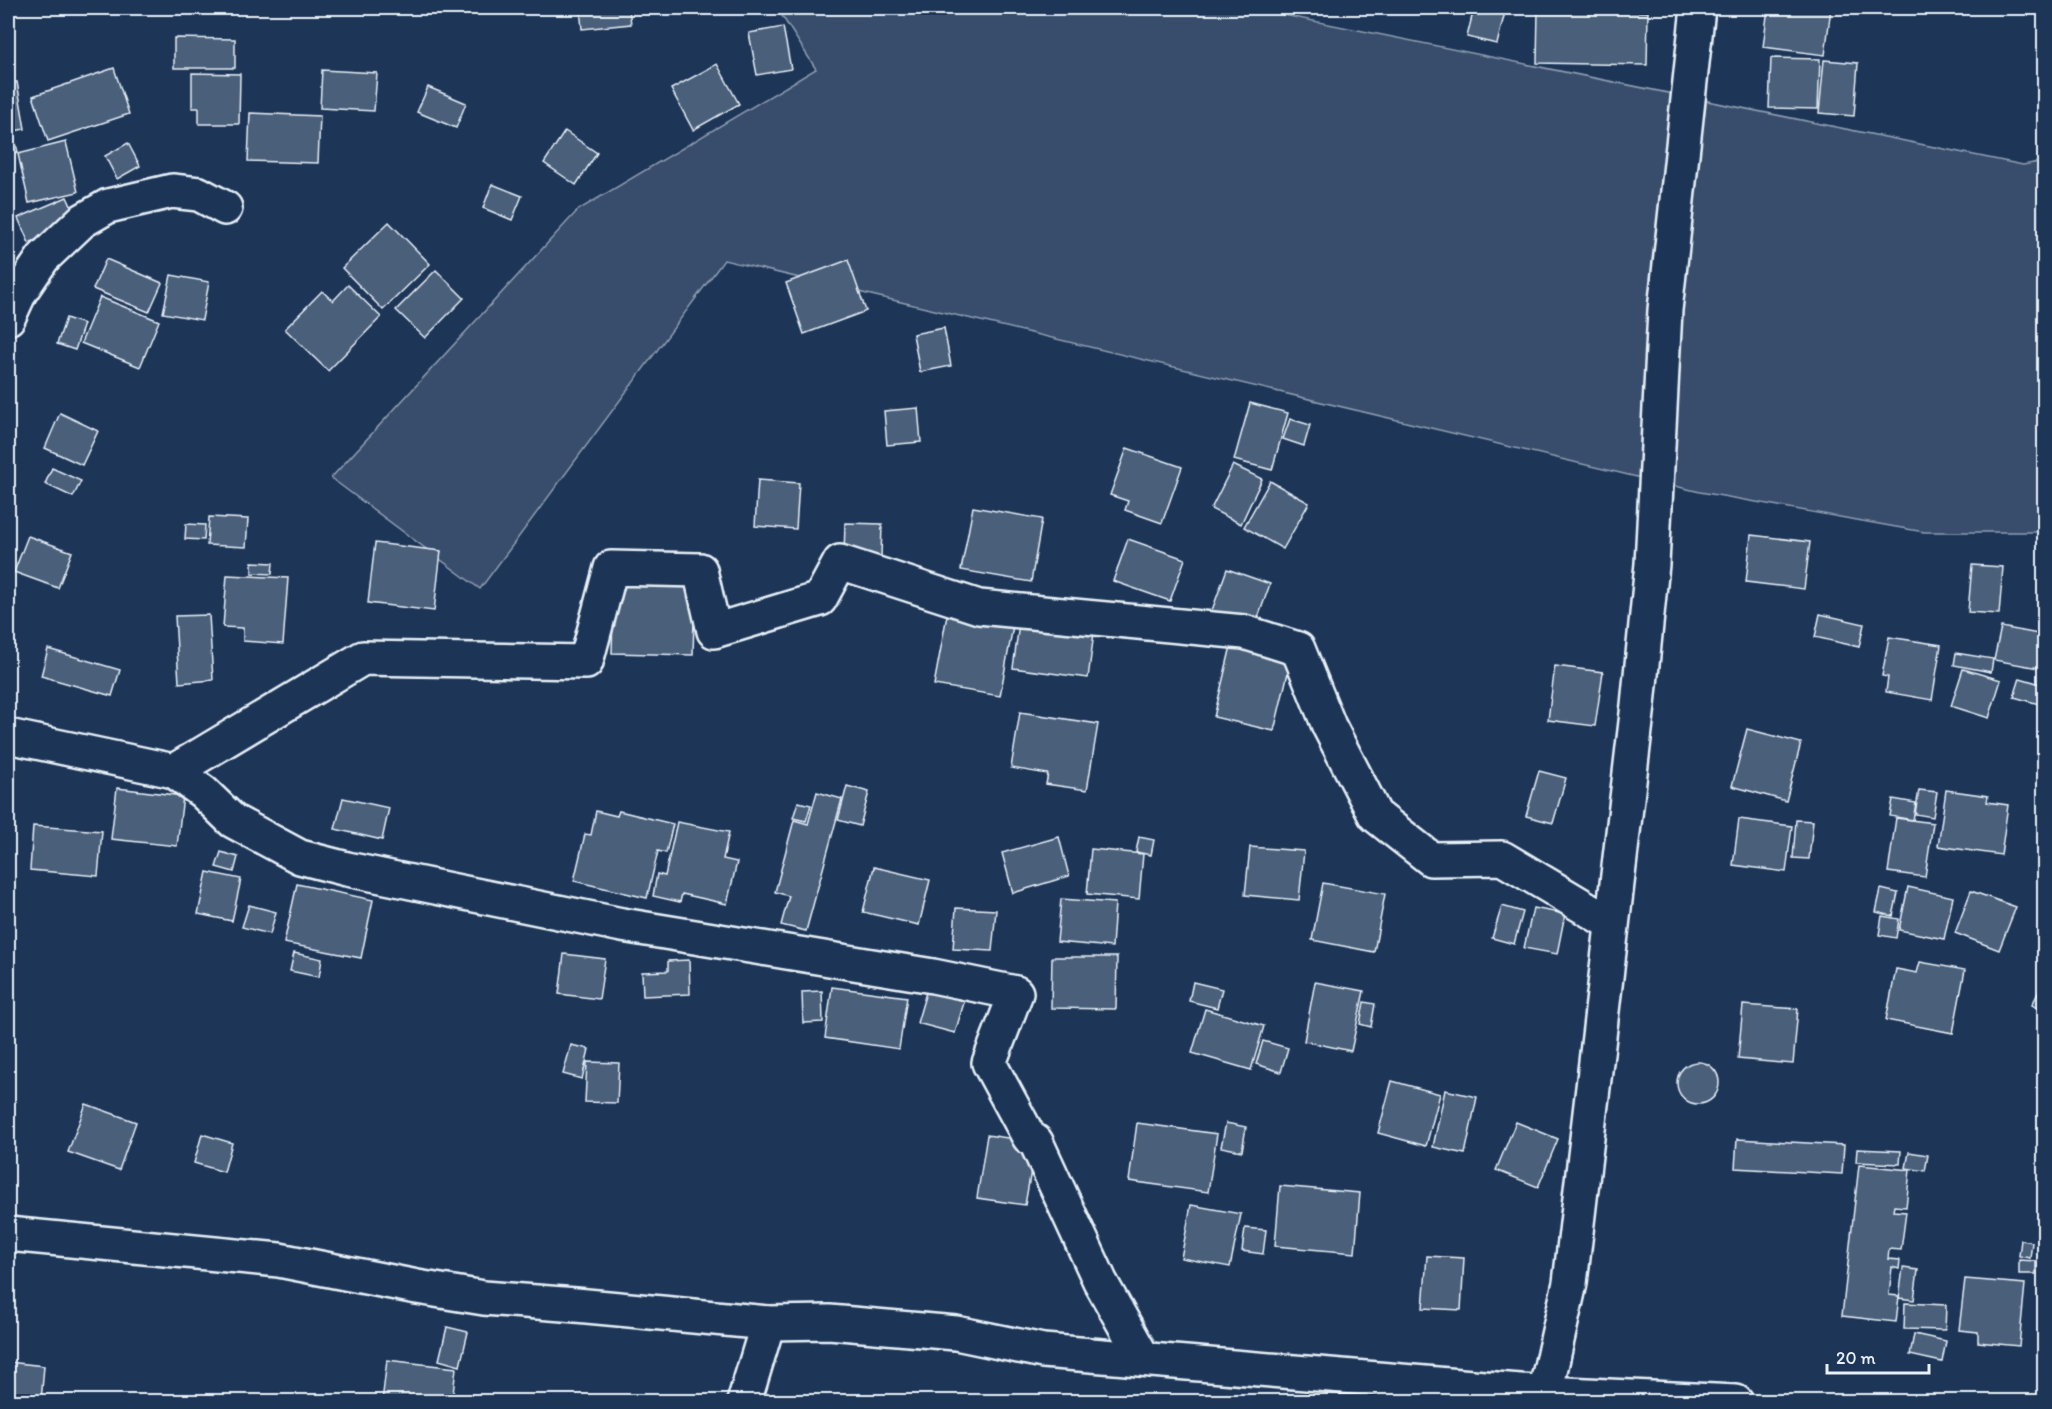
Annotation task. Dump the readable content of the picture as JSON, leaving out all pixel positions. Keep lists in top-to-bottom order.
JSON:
{
  "scale_bar": "20 m"
}
